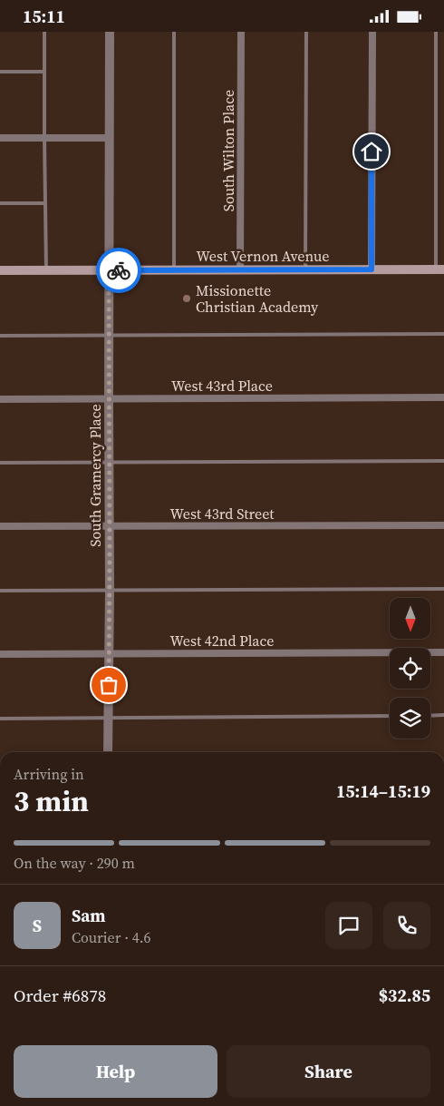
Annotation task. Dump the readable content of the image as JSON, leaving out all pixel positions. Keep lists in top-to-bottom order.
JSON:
{
  "streets": {
    "main road": ["West Vernon Avenue"],
    "street": [
      "South Wilton Place",
      "West 43rd Place",
      "South Gramercy Place",
      "West 43rd Street",
      "West 42nd Place"
    ]
  },
  "crossings": [
    ["South Wilton Place", "West Vernon Avenue"],
    ["West Vernon Avenue", "South Gramercy Place"],
    ["West 43rd Place", "South Gramercy Place"],
    ["South Gramercy Place", "West 43rd Street"],
    ["South Gramercy Place", "West 42nd Place"]
  ],
  "places": ["Missionette Christian Academy"],
  "north": "bottom",
  "page": {
    "status": "15:11",
    "heading": ["3 min", "Arriving in", "15:14–15:19"],
    "panel": [
      "Sam",
      "Courier · 4.6",
      "Order #6878",
      "$32.85"
    ],
    "bar": "On the way · 290 m",
    "round": "S",
    "buttons": ["Help", "Share"]
  }
}
